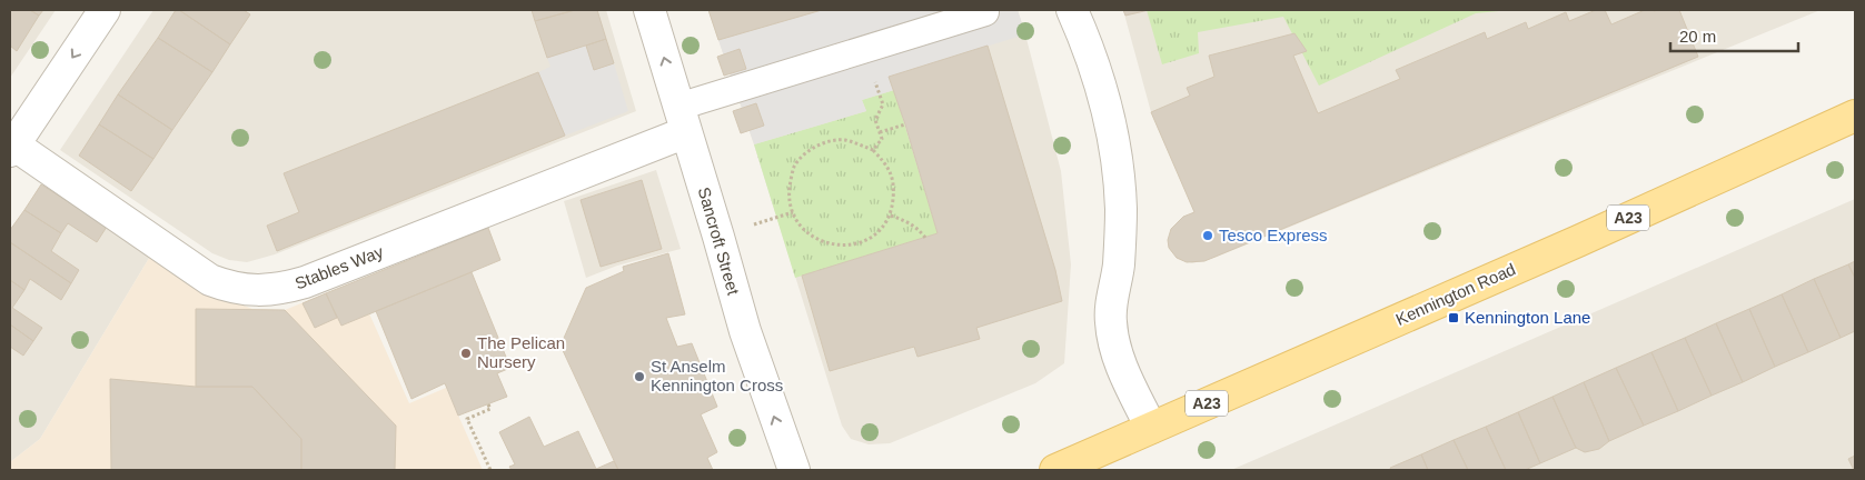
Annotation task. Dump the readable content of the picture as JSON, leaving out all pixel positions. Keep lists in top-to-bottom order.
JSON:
{
  "streets": {
    "main road": ["A23", "Kennington Road"],
    "street": ["Sancroft Street", "Stables Way"]
  },
  "crossings": [
    ["Sancroft Street", "Stables Way"]
  ],
  "one_way": ["Sancroft Street"],
  "places": {
    "other": ["Tesco Express", "The Pelican Nursery", "St Anselm Kennington Cross"],
    "transit": ["Kennington Lane"]
  },
  "scale_bar": "20 m"
}
